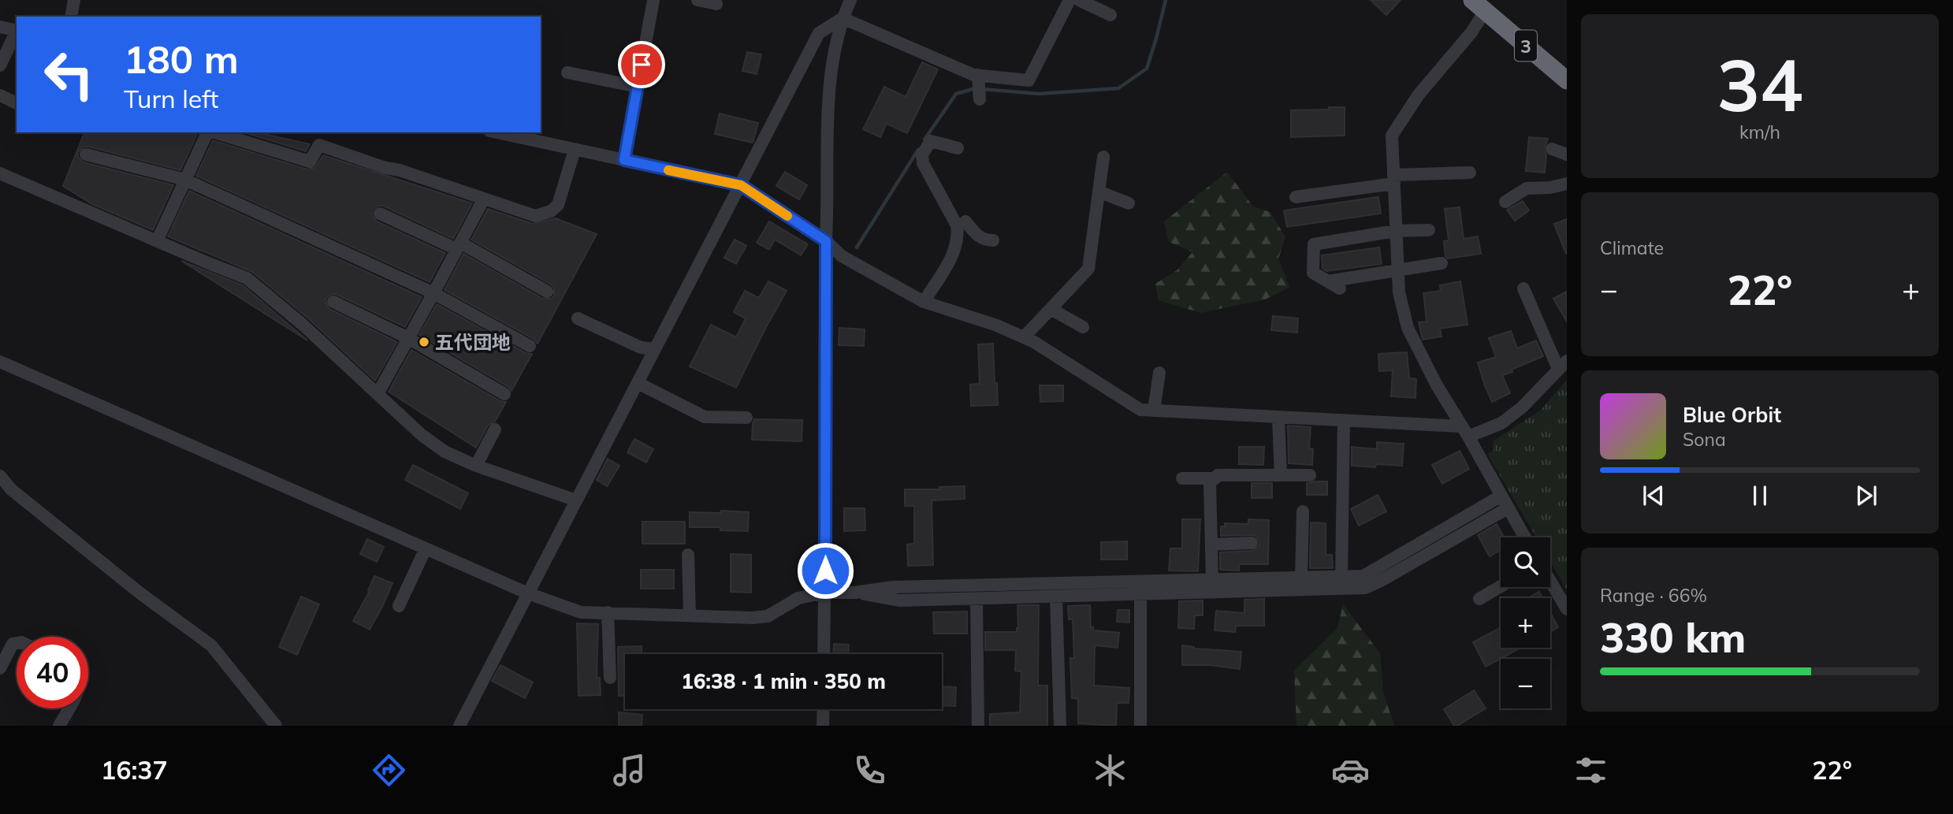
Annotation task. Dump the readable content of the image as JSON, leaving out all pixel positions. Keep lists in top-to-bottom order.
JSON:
{
  "streets": {
    "highway": ["3"]
  },
  "places": ["五代団地"],
  "page": {
    "tile": [
      ["34", "km/h"],
      "Climate",
      ["Range · 66%", "330 km"]
    ],
    "turn": ["180 m", "Turn left"],
    "heat": ["−", "22°", "+"],
    "song": ["Blue Orbit", "Sona"],
    "map_buttons": ["+", "−"],
    "limit": "40",
    "trip": "16:38 · 1 min · 350 m",
    "tabs": ["16:37", "22°"]
  }
}
